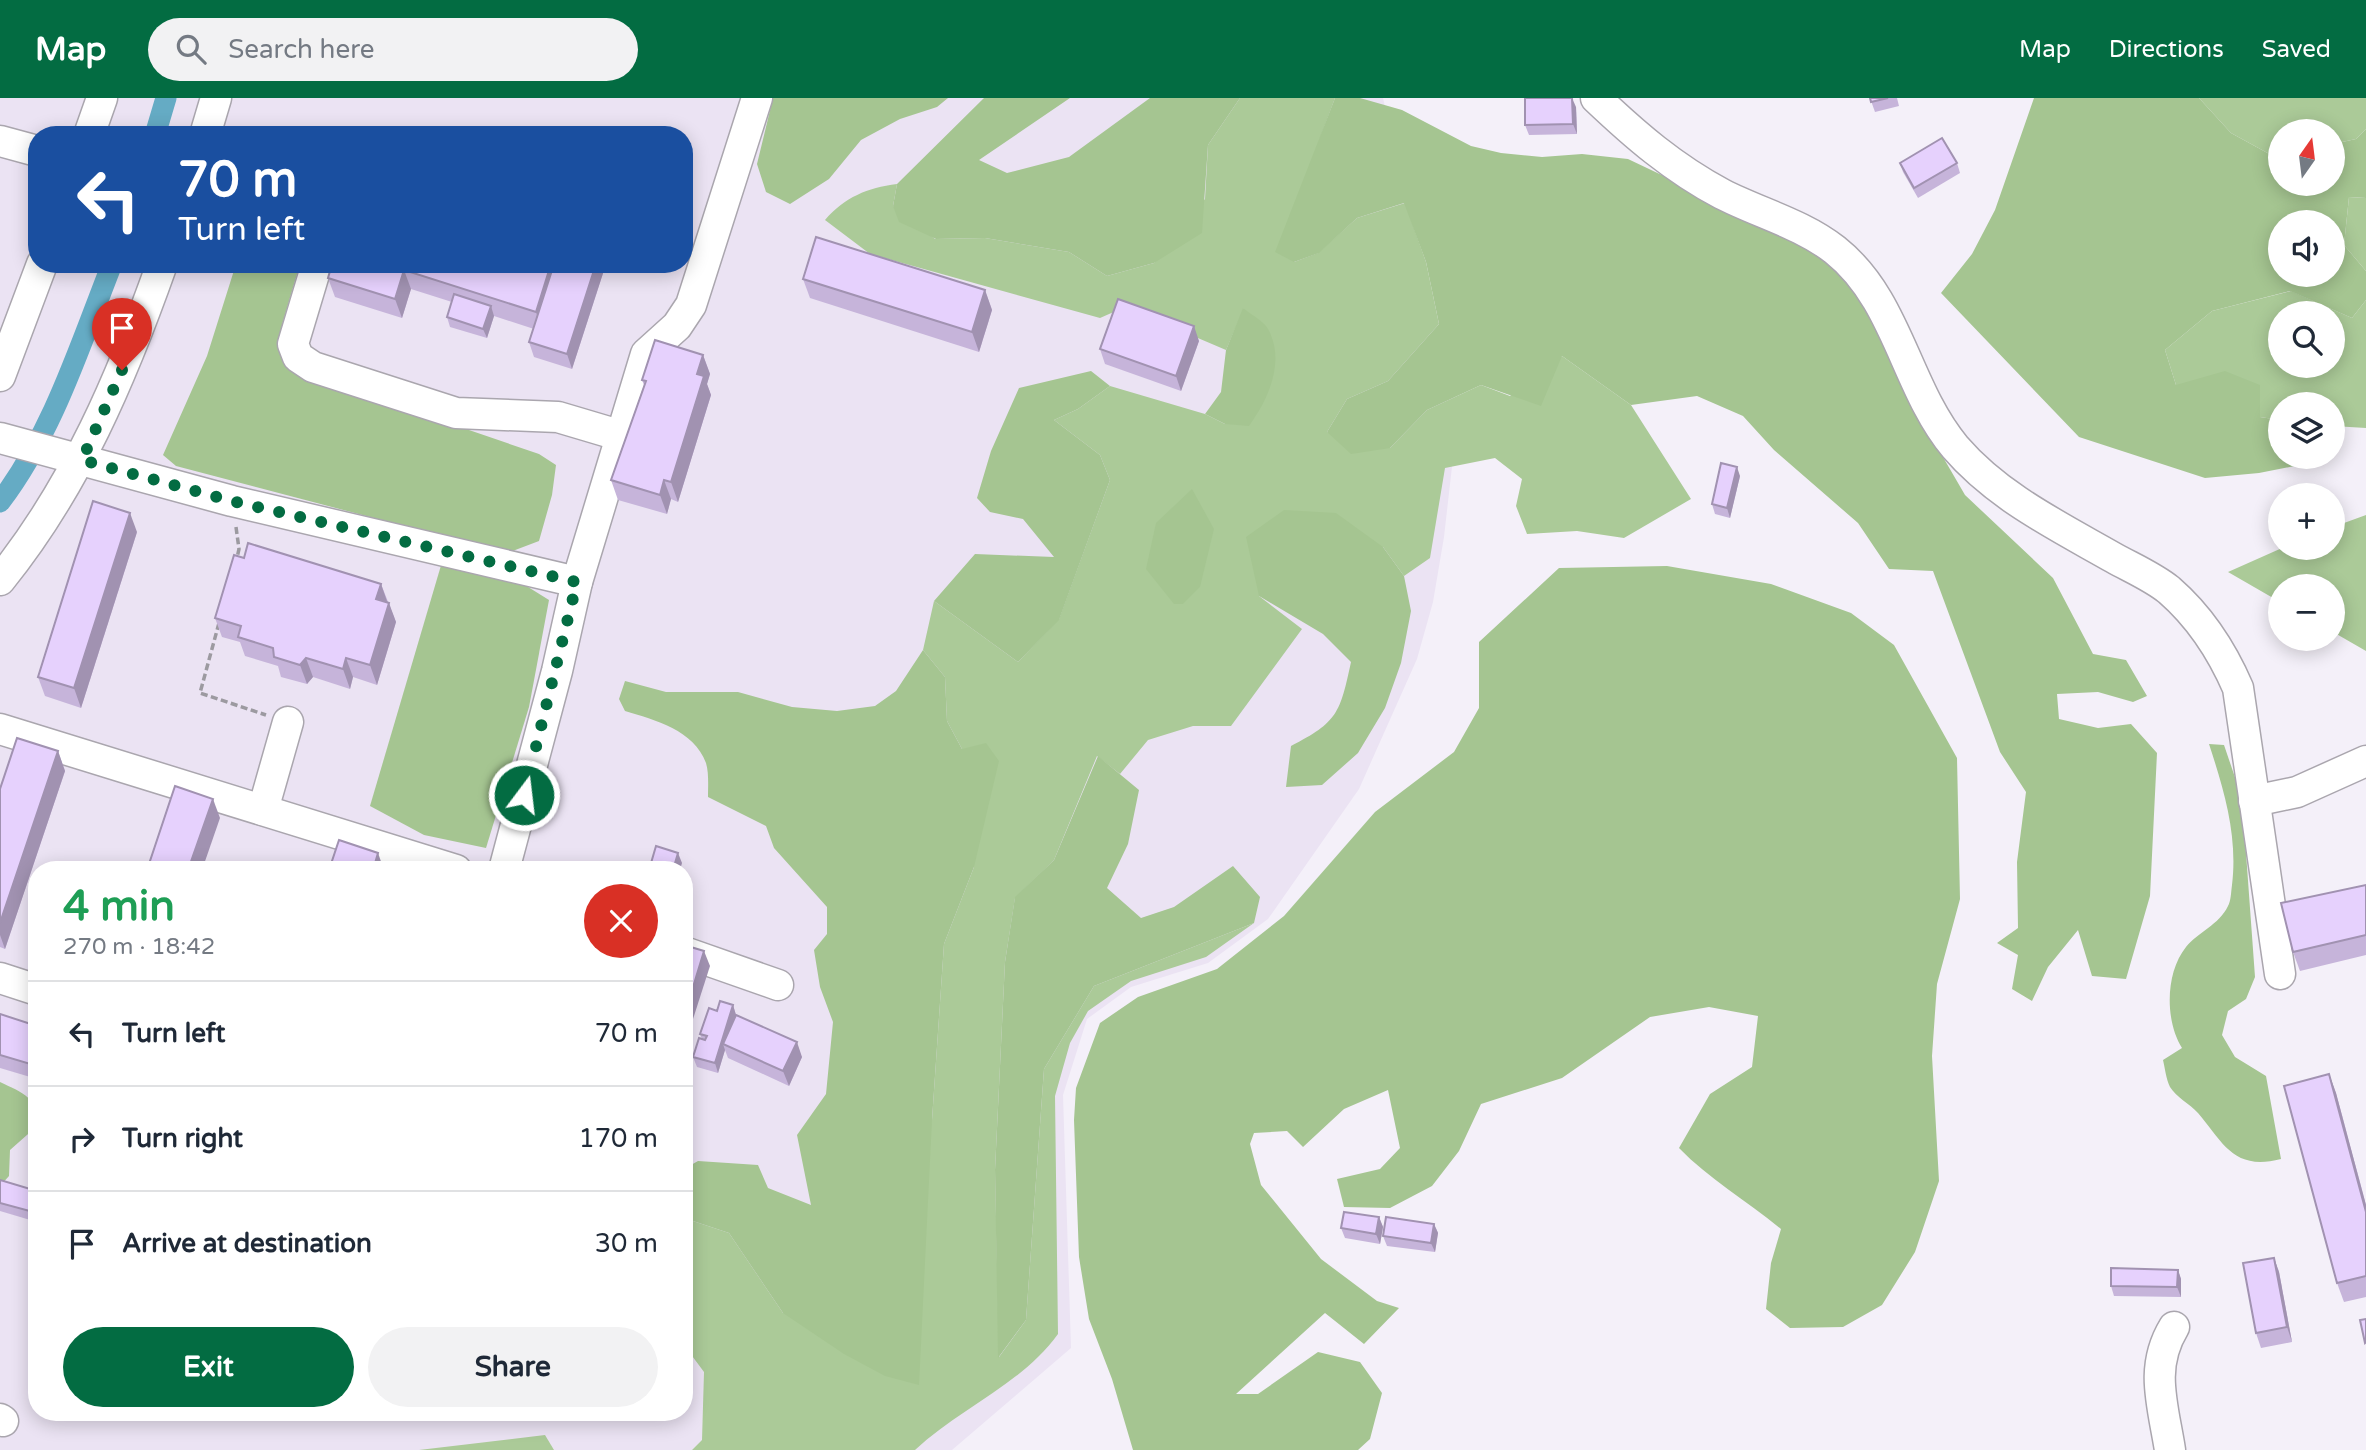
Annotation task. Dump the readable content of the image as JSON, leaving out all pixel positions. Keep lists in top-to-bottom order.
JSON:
{
  "north": "top",
  "page": {
    "header": "Map",
    "search": "Search here",
    "nav": ["Map", "Directions", "Saved"],
    "map_buttons": ["+", "−"],
    "turn": ["70 m", "Turn left"],
    "heading": ["4 min", "270 m · 18:42"],
    "list": [
      {
        "name": "Turn left",
        "value": "70 m"
      },
      {
        "name": "Turn right",
        "value": "170 m"
      },
      {
        "name": "Arrive at destination",
        "value": "30 m"
      }
    ],
    "buttons": ["Exit", "Share"]
  }
}
